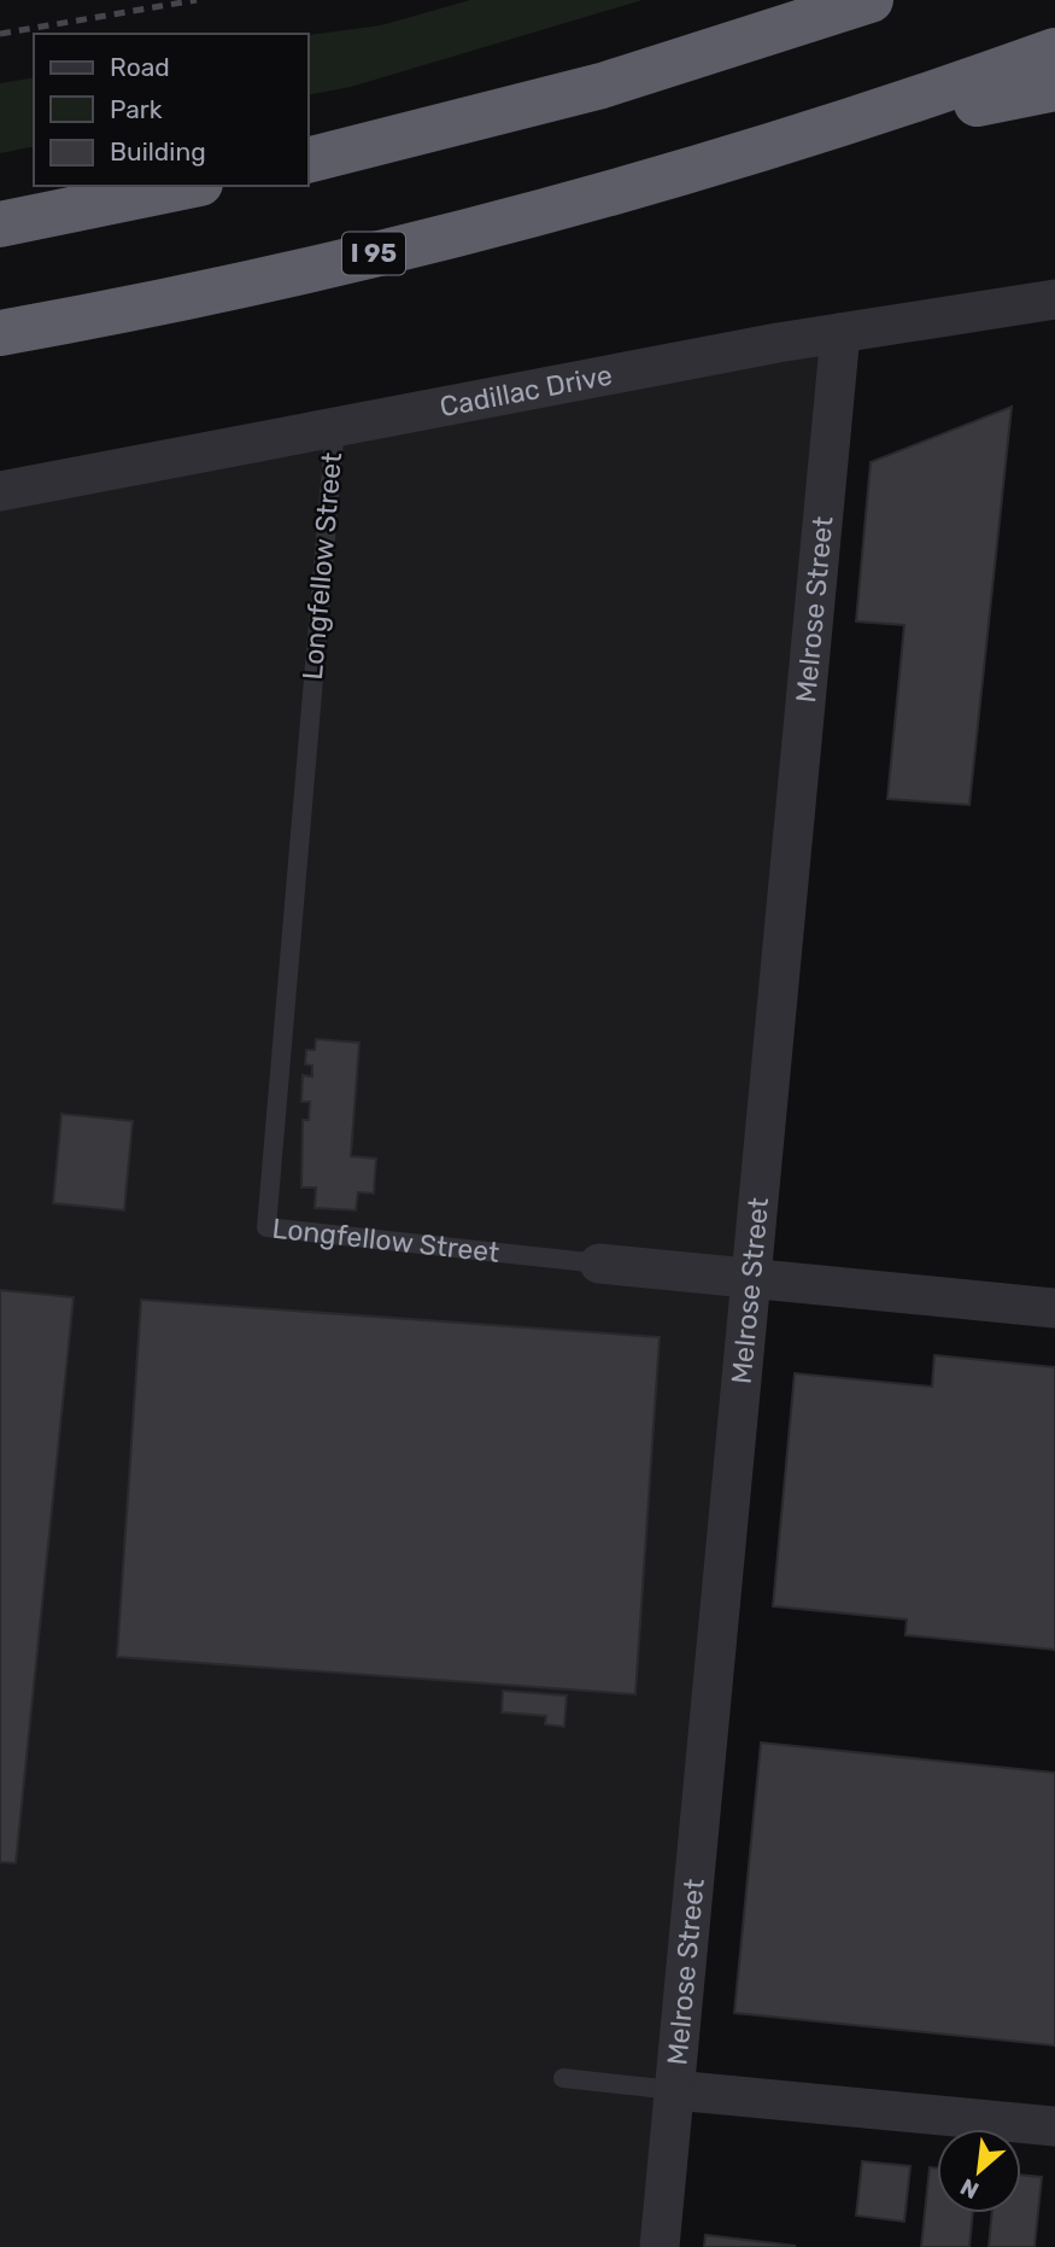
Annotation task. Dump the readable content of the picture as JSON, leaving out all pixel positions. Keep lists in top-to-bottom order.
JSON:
{
  "streets": {
    "highway": ["I 95"],
    "street": ["Cadillac Drive", "Longfellow Street", "Melrose Street"]
  },
  "crossings": [
    ["Cadillac Drive", "Longfellow Street"],
    ["Cadillac Drive", "Melrose Street"],
    ["Longfellow Street", "Melrose Street"]
  ],
  "legend": ["Road", "Park", "Building"],
  "north": "bottom left"
}
